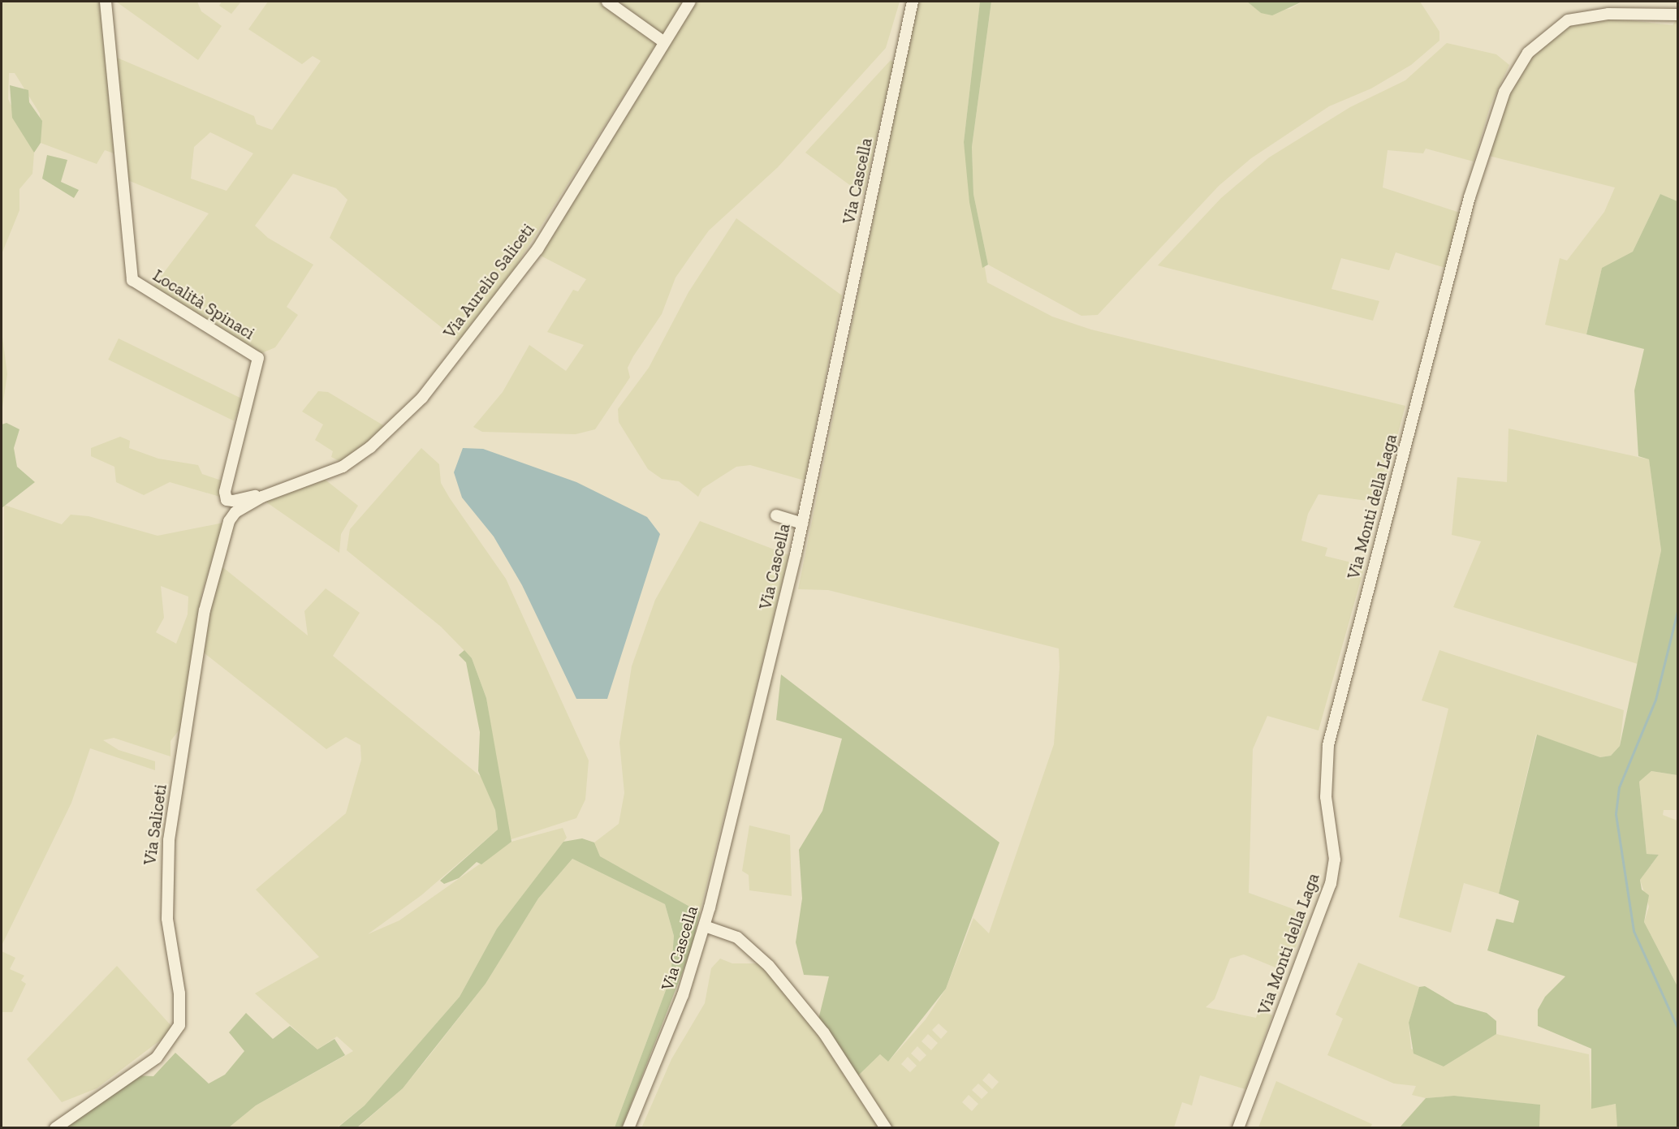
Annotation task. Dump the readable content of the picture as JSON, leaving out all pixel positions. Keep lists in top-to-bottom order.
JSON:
{
  "streets": {
    "street": [
      "Via Cascella",
      "Via Aurelio Saliceti",
      "Località Spinaci",
      "Via Monti della Laga",
      "Via Saliceti"
    ]
  },
  "crossings": [
    ["Via Aurelio Saliceti", "Località Spinaci"],
    ["Via Aurelio Saliceti", "Via Saliceti"],
    ["Località Spinaci", "Via Saliceti"]
  ]
}
